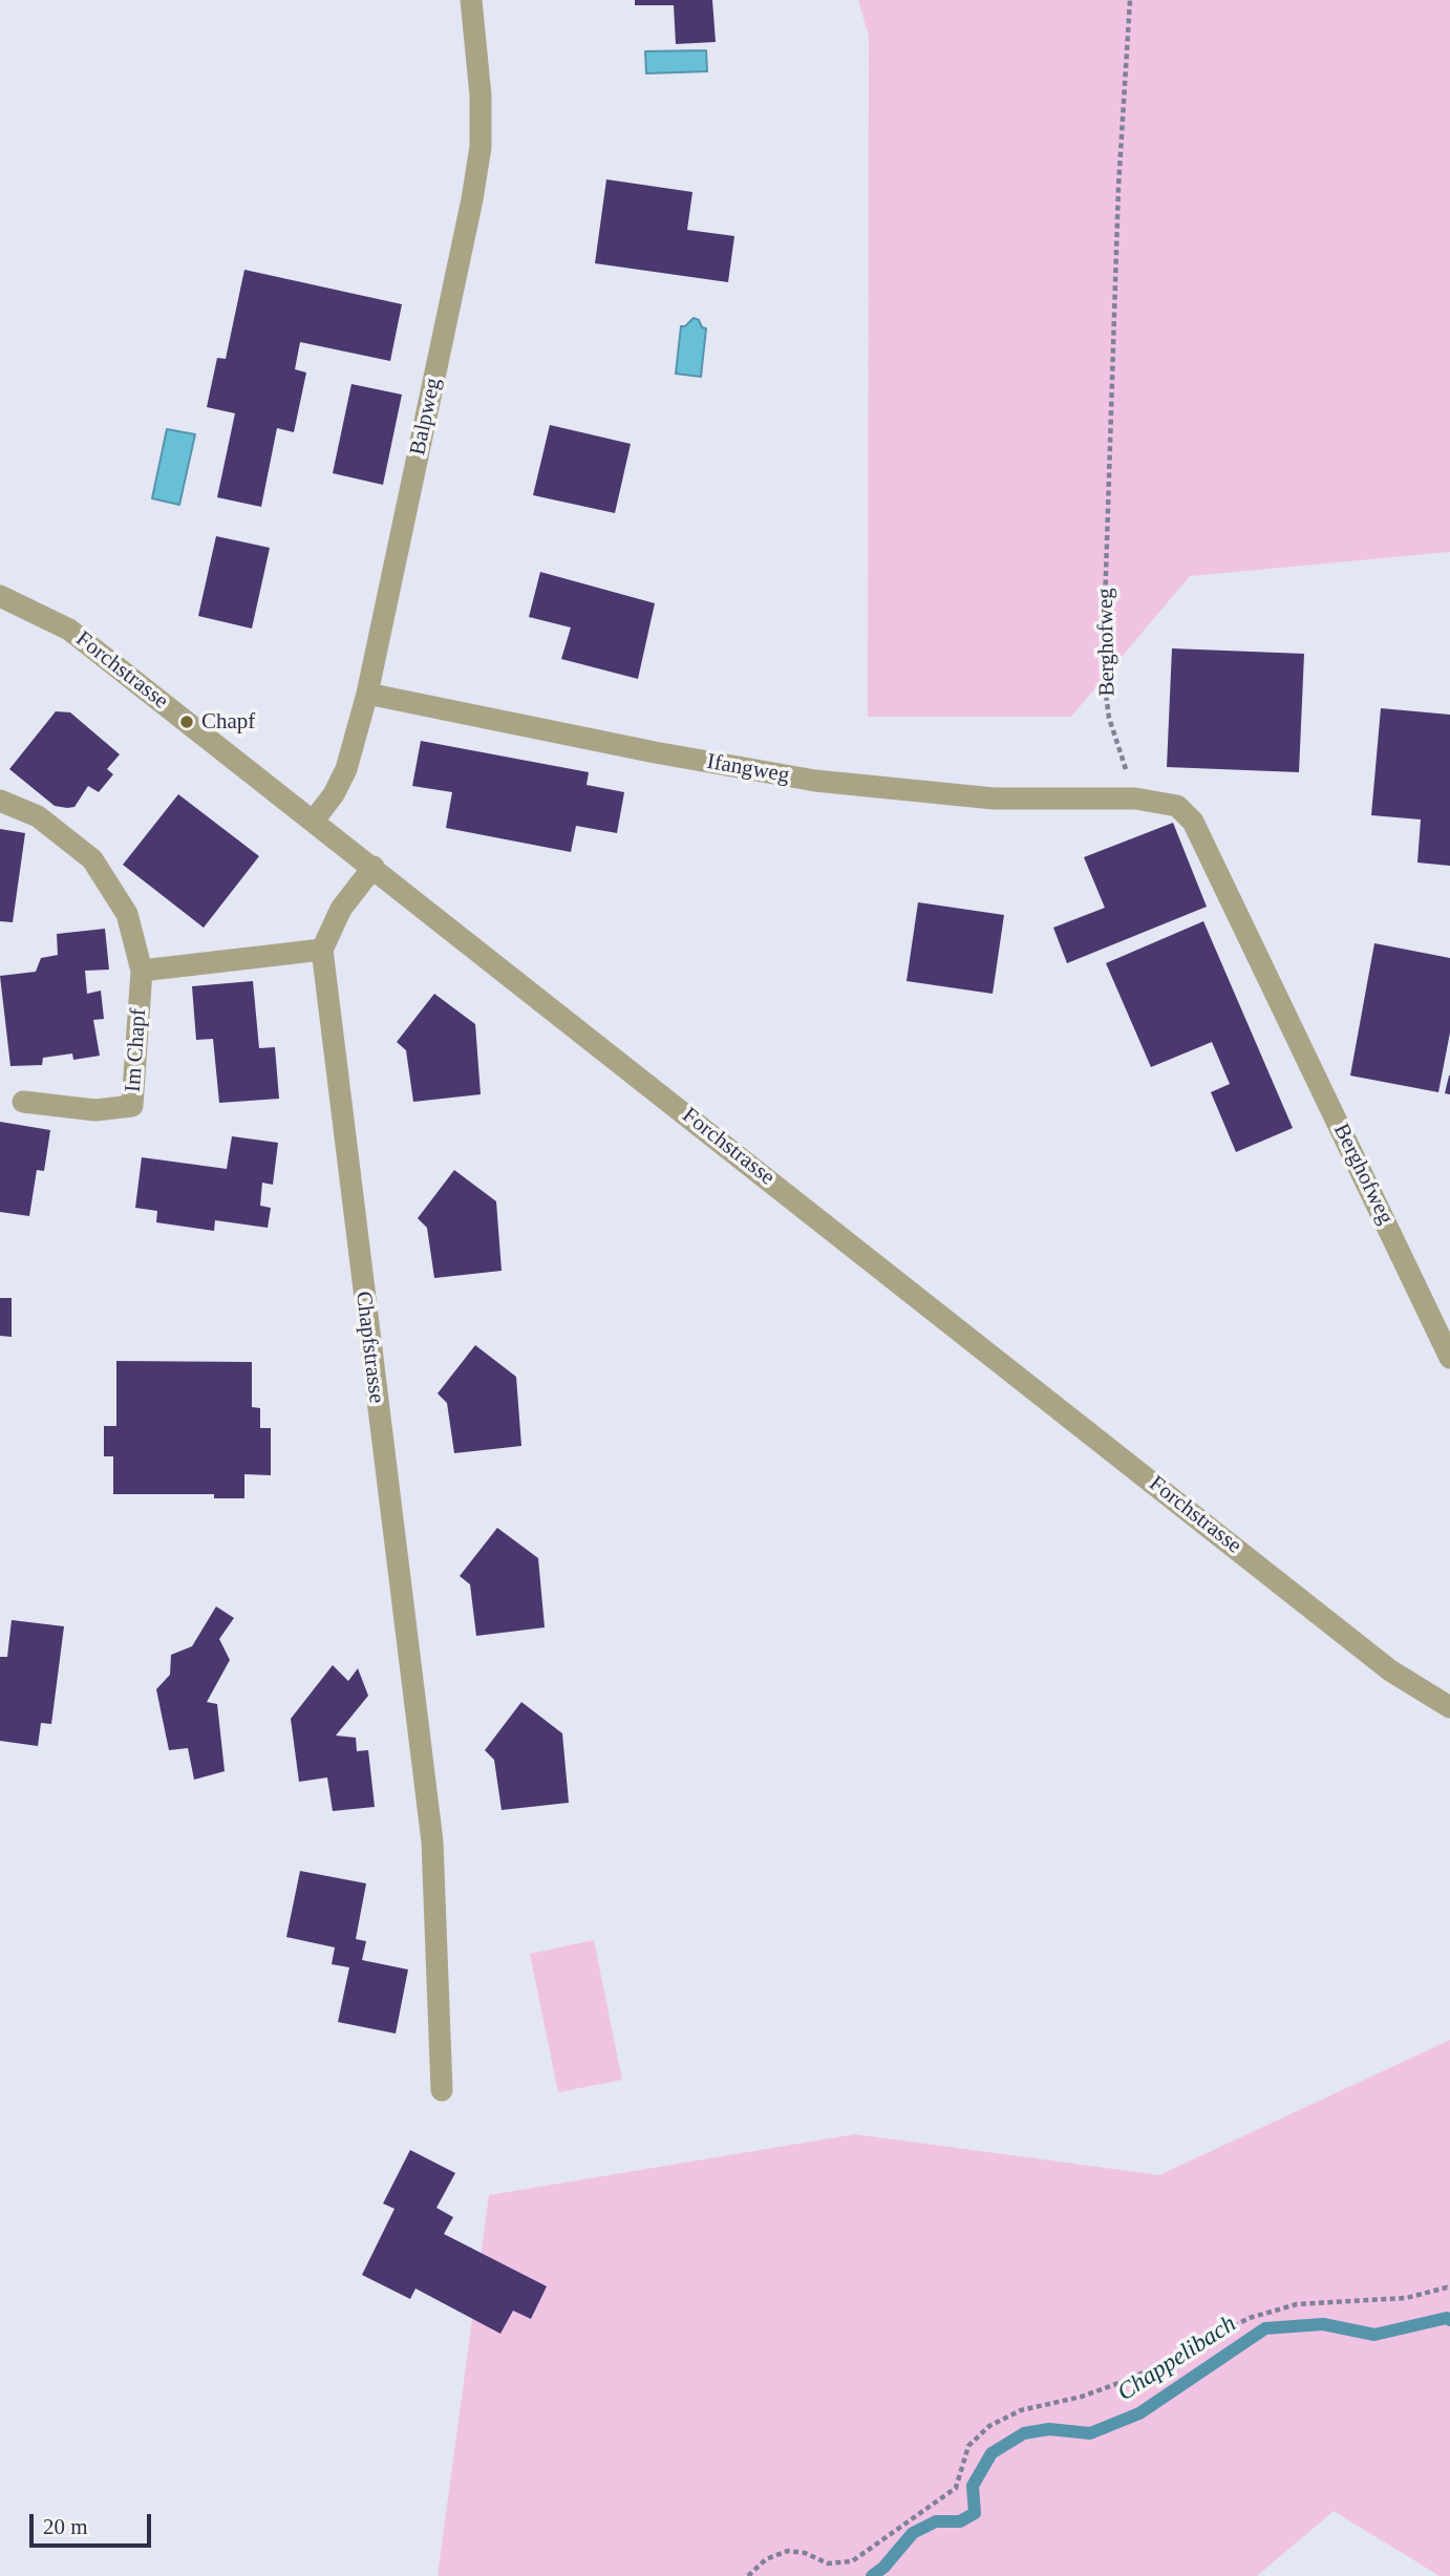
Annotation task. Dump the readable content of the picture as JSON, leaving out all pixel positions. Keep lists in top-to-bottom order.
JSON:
{
  "streets": {
    "street": [
      "Balpweg",
      "Berghofweg",
      "Forchstrasse",
      "Ifangweg",
      "Im Chapf",
      "Chapfstrasse"
    ]
  },
  "crossings": [
    ["Balpweg", "Forchstrasse"],
    ["Balpweg", "Ifangweg"],
    ["Berghofweg", "Ifangweg"]
  ],
  "water": ["Chappelibach"],
  "places": ["Chapf"],
  "scale_bar": "20 m"
}
